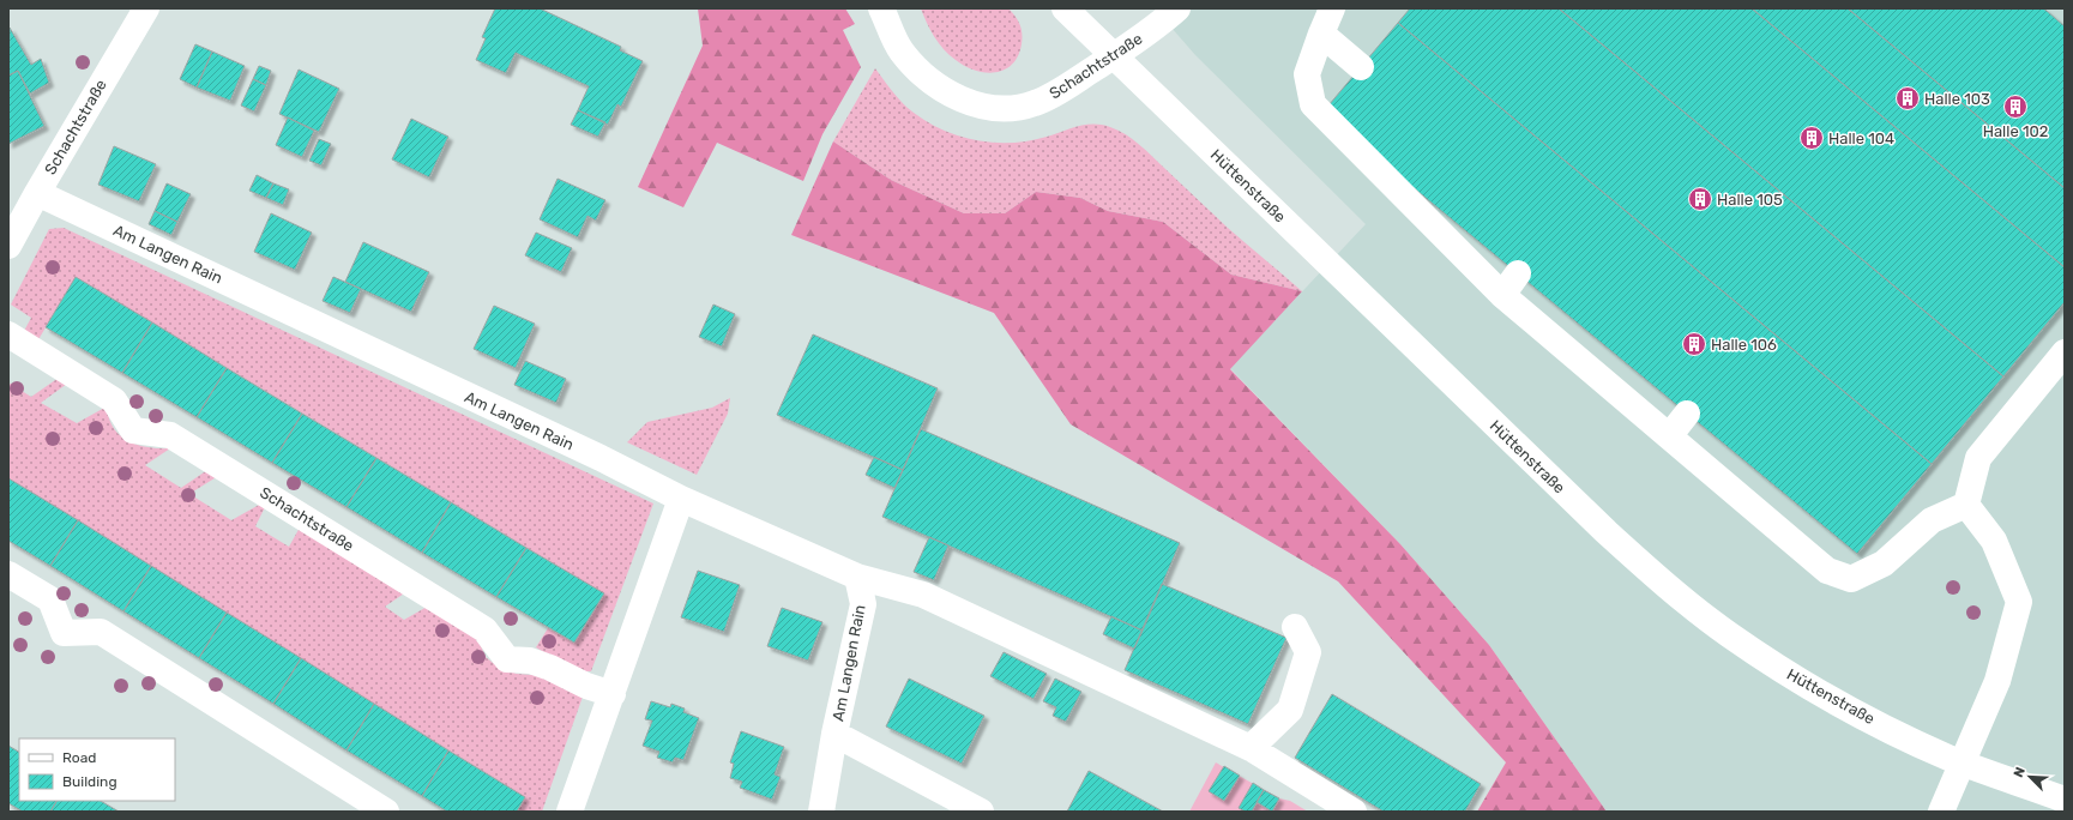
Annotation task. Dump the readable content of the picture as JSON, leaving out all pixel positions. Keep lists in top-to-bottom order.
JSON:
{
  "streets": {
    "street": ["Schachtstraße", "Hüttenstraße", "Am Langen Rain"]
  },
  "crossings": [
    ["Schachtstraße", "Hüttenstraße"],
    ["Schachtstraße", "Am Langen Rain"]
  ],
  "places": {
    "building": [
      "Halle 103",
      "Halle 102",
      "Halle 104",
      "Halle 105",
      "Halle 106"
    ]
  },
  "legend": ["Road", "Building"],
  "north": "top left"
}
